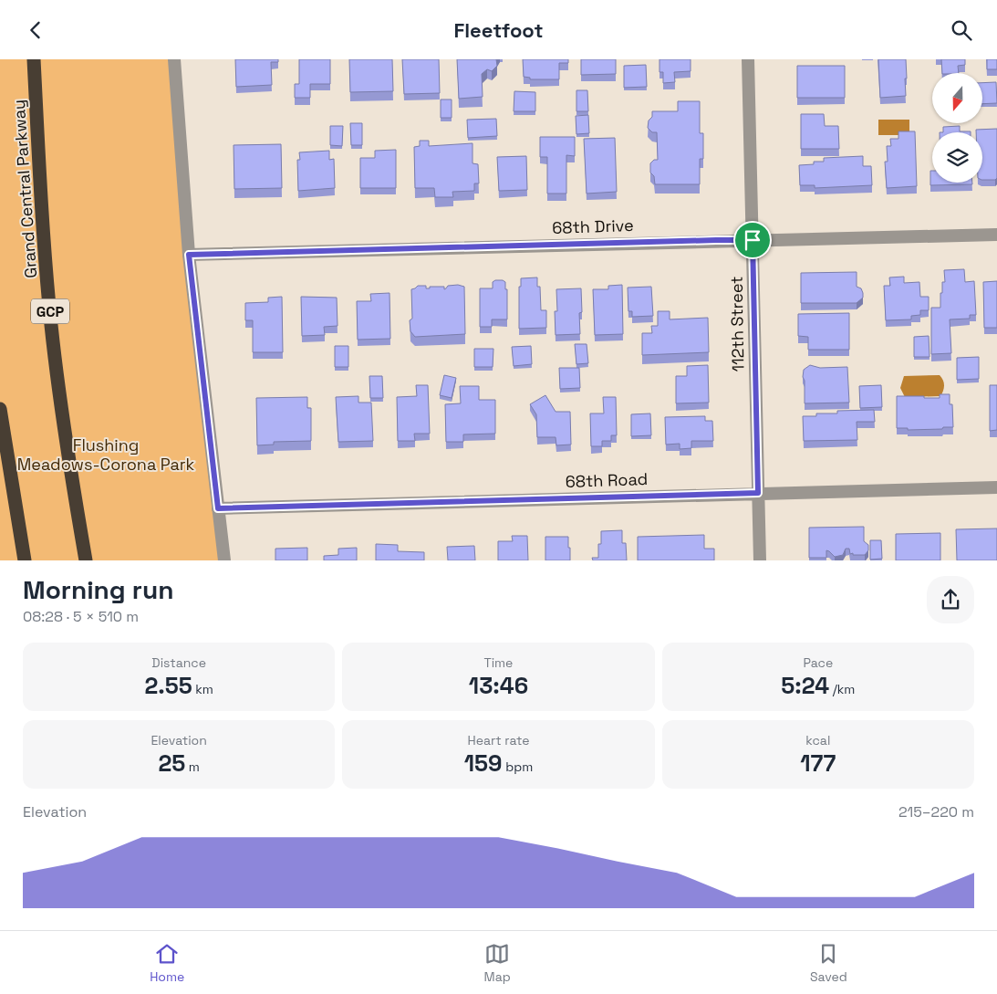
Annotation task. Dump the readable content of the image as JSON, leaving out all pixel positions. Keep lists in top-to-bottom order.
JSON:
{
  "streets": {
    "highway": ["Grand Central Parkway", "GCP"],
    "street": ["68th Drive", "112th Street", "68th Road"]
  },
  "crossings": [
    ["68th Drive", "112th Street"],
    ["112th Street", "68th Road"]
  ],
  "parks": ["Flushing Meadows-Corona Park"],
  "north": "bottom",
  "page": {
    "header": "Fleetfoot",
    "heading": ["Morning run", "08:28 · 5 × 510 m"],
    "stats": [
      ["Distance", "2.55 km"],
      ["Time", "13:46"],
      ["Pace", "5:24 /km"],
      ["Elevation", "25 m"],
      ["Heart rate", "159 bpm"],
      ["kcal", "177"]
    ],
    "chart": ["Elevation", "215–220 m"],
    "tabs": ["Home", "Map", "Saved"]
  }
}
